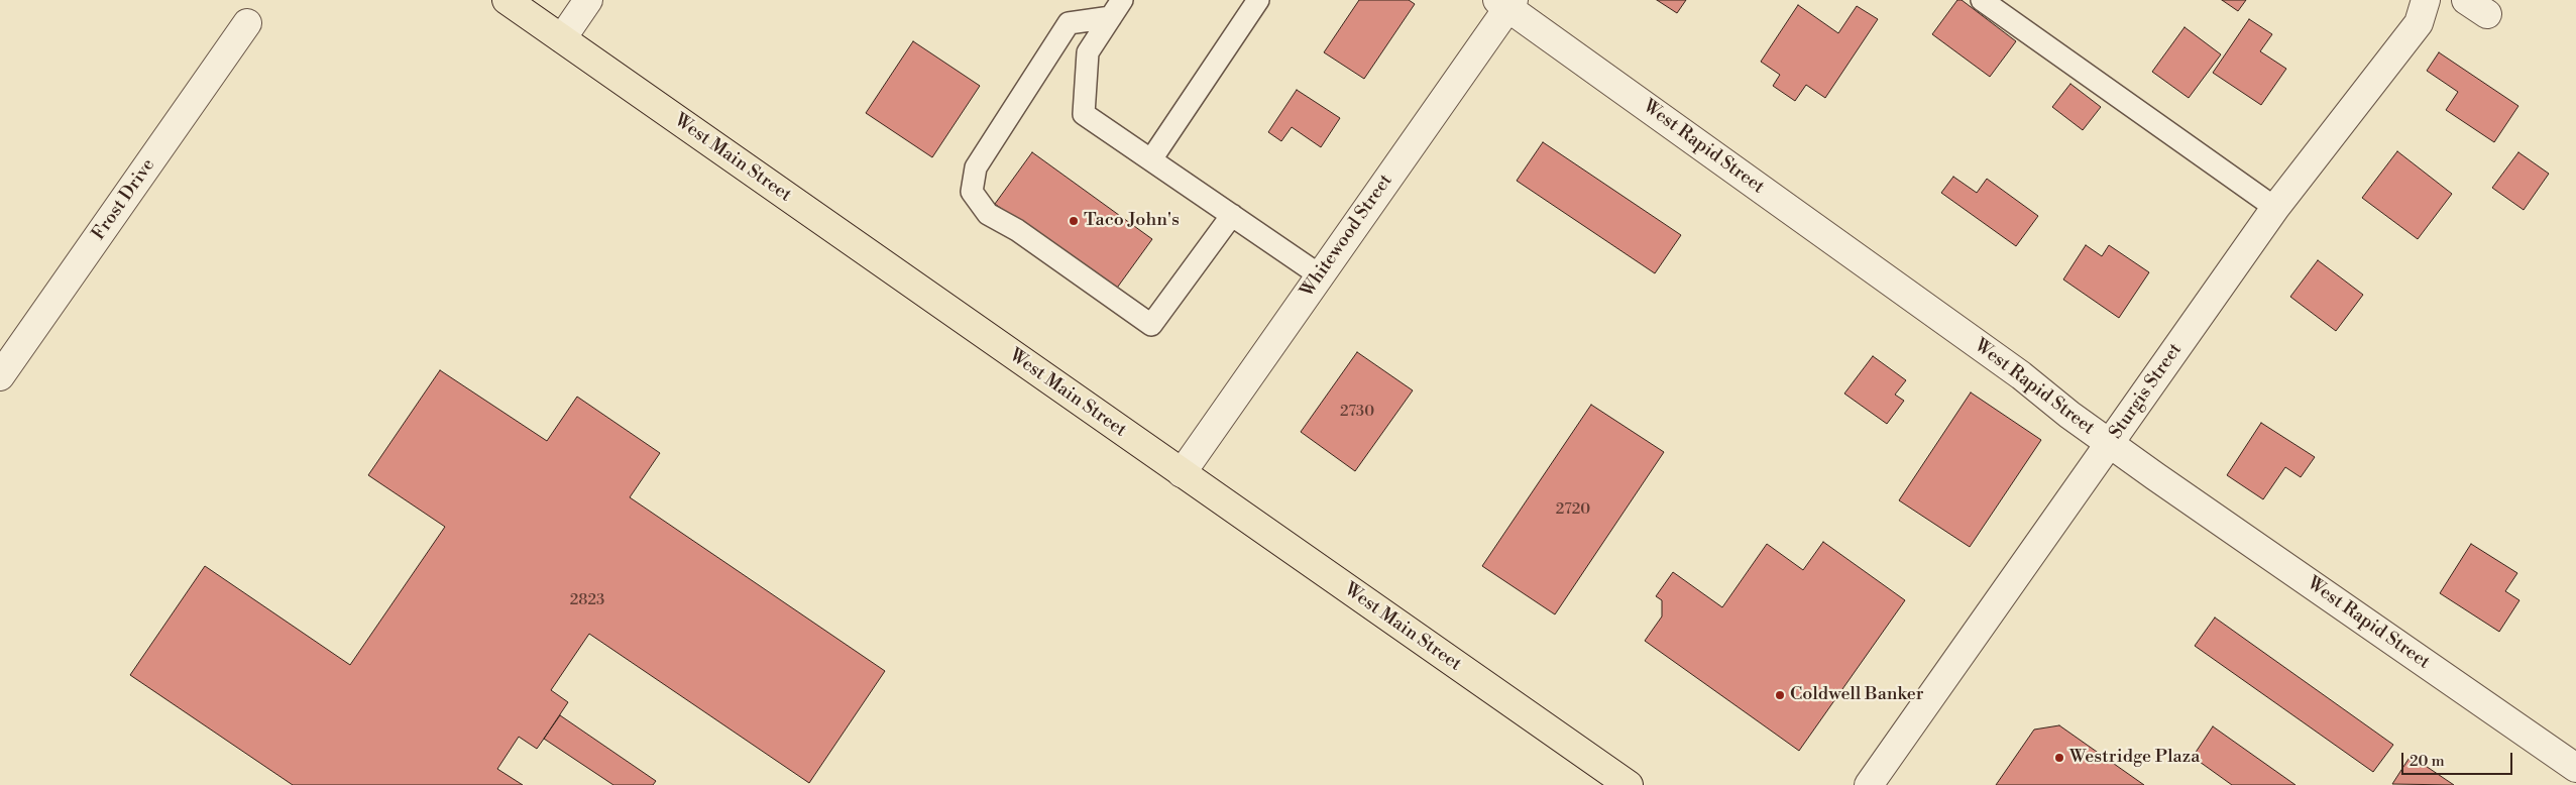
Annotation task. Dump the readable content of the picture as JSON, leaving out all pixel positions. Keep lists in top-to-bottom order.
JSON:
{
  "streets": {
    "main road": ["West Main Street"],
    "street": [
      "West Rapid Street",
      "Frost Drive",
      "Whitewood Street",
      "Sturgis Street"
    ]
  },
  "crossings": [
    ["West Rapid Street", "Whitewood Street"],
    ["West Rapid Street", "Sturgis Street"],
    ["West Main Street", "Whitewood Street"]
  ],
  "places": ["Taco John's", "Coldwell Banker", "Westridge Plaza"],
  "house_numbers": ["2730", "2720", "2823"],
  "scale_bar": "20 m"
}
